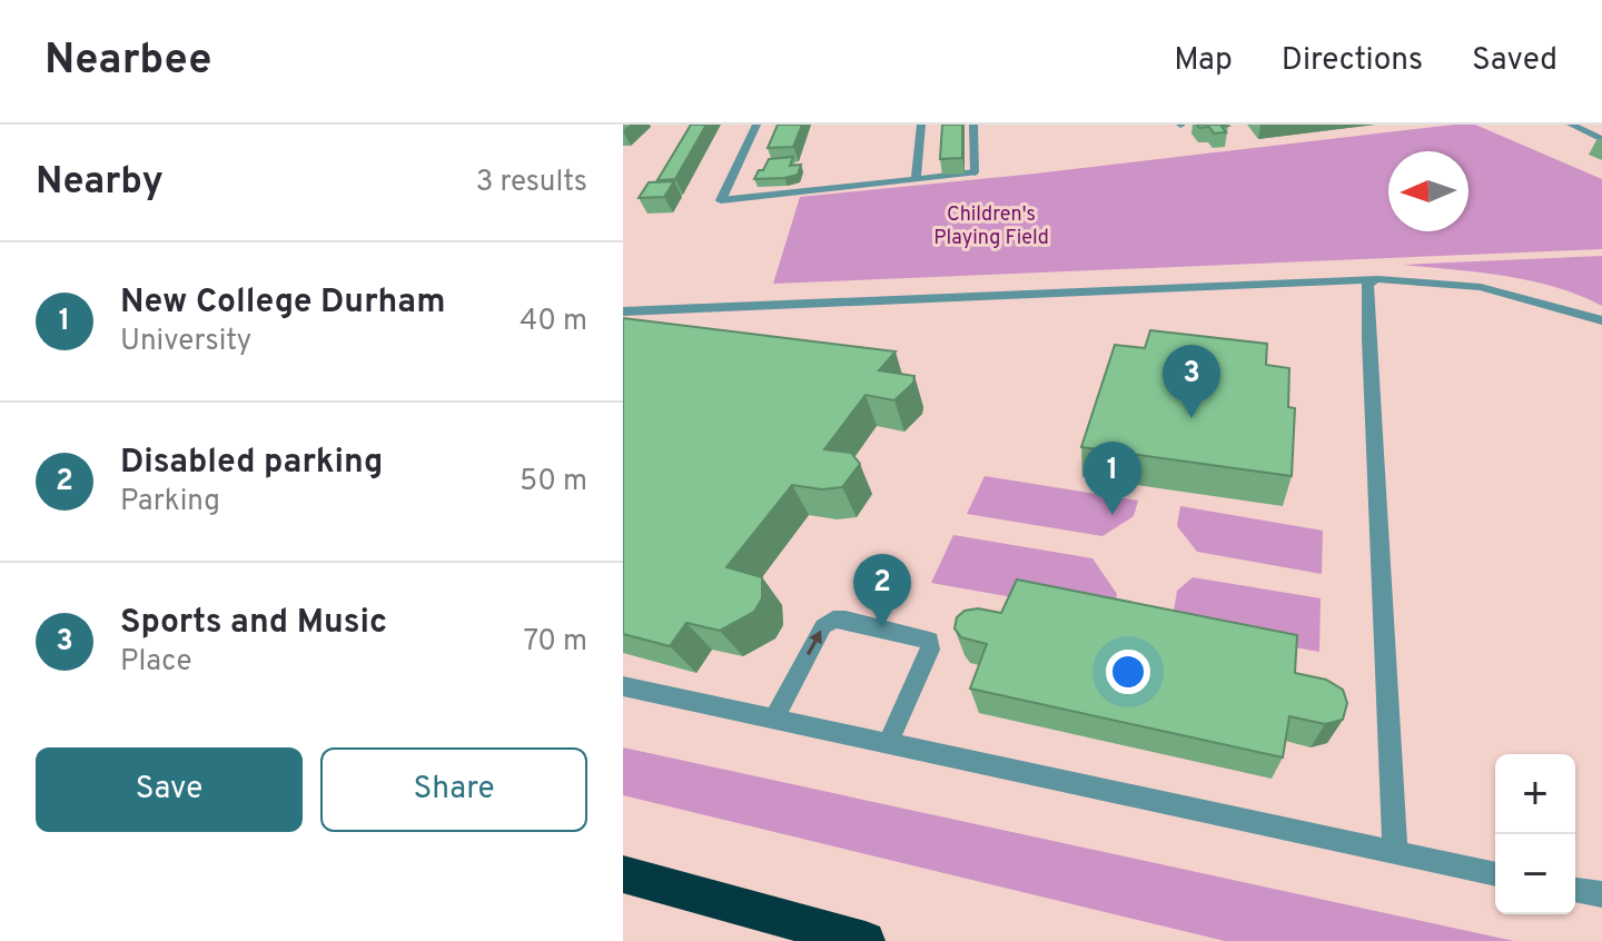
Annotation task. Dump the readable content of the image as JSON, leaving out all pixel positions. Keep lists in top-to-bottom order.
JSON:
{
  "parks": ["Children's Playing Field"],
  "north": "left",
  "page": {
    "header": "Nearbee",
    "nav": ["Map", "Directions", "Saved"],
    "heading": ["Nearby", "3 results"],
    "list": [
      {
        "mark": "1",
        "name": "New College Durham",
        "note": "University",
        "value": "40 m"
      },
      {
        "mark": "2",
        "name": "Disabled parking",
        "note": "Parking",
        "value": "50 m"
      },
      {
        "mark": "3",
        "name": "Sports and Music",
        "note": "Place",
        "value": "70 m"
      }
    ],
    "pins": ["3", "1", "2"],
    "buttons": ["Save", "Share"],
    "map_buttons": ["+", "−"]
  }
}
